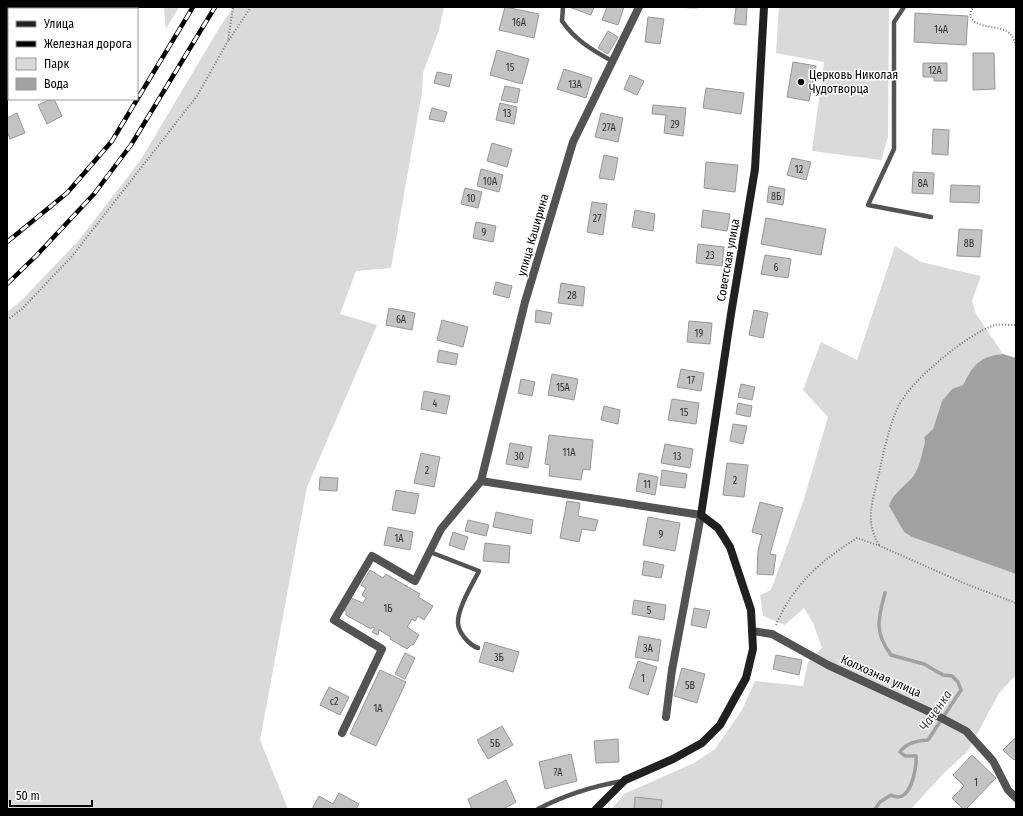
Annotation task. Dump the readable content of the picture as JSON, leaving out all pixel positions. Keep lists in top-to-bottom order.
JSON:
{
  "streets": {
    "street": ["улица Каширина", "Советская улица", "Колхозная улица"]
  },
  "water": ["Чаченка"],
  "places": ["Церковь Николая Чудотворца"],
  "house_numbers": [
    "16А",
    "14А",
    "15",
    "12А",
    "13А",
    "13",
    "29",
    "27А",
    "12",
    "10А",
    "8А",
    "8Б",
    "10",
    "27",
    "9",
    "8В",
    "23",
    "6",
    "28",
    "6А",
    "19",
    "17",
    "15А",
    "4",
    "15",
    "11А",
    "30",
    "13",
    "2",
    "2",
    "11",
    "9",
    "1А",
    "1Б",
    "5",
    "3А",
    "3Б",
    "1",
    "5В",
    "с2",
    "1А",
    "5Б",
    "7А",
    "1"
  ],
  "legend": [
    "Улица",
    "Железная дорога",
    "Парк",
    "Вода"
  ],
  "scale_bar": "50 m"
}
